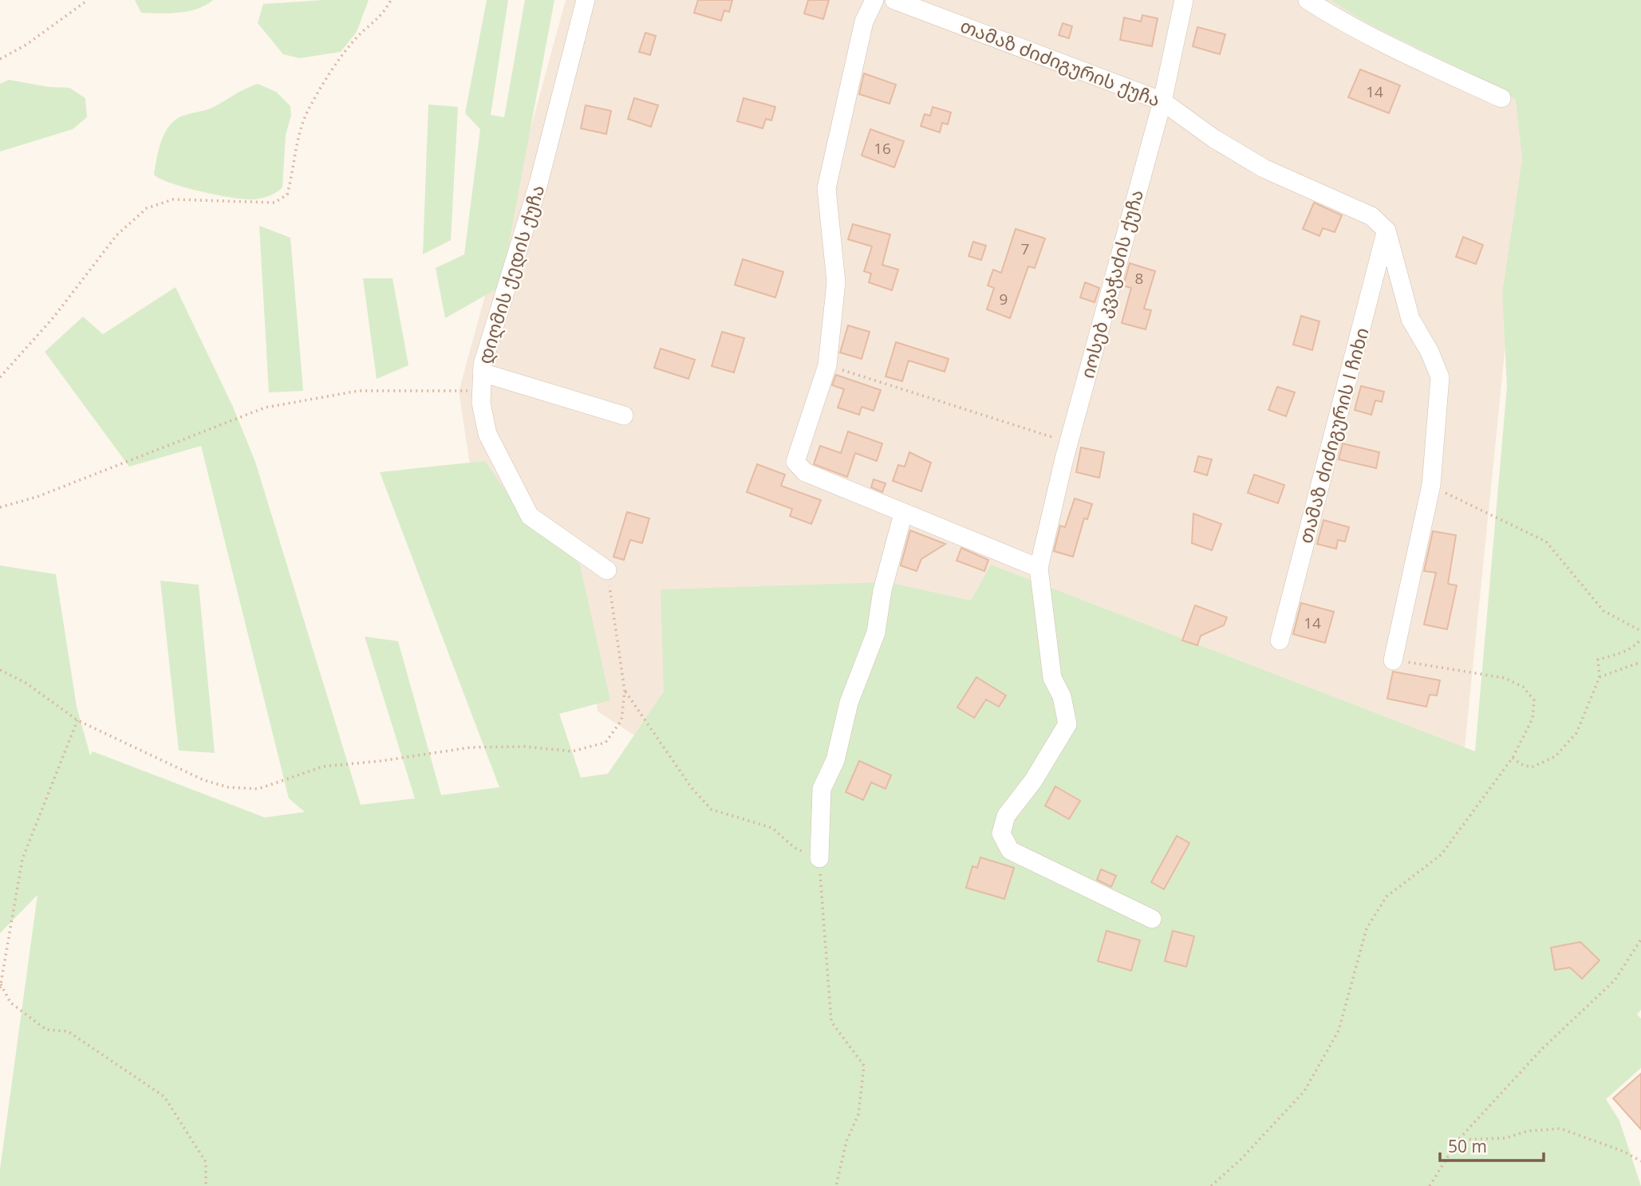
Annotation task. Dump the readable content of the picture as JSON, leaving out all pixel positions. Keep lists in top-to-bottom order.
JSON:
{
  "streets": {
    "street": [
      "თამაზ ძიძიგურის ქუჩა",
      "დიღმის ქედის ქუჩა",
      "იოსებ კვაჭაძის ქუჩა",
      "თამაზ ძიძიგურის I ჩიხი"
    ]
  },
  "crossings": [
    ["თამაზ ძიძიგურის ქუჩა", "იოსებ კვაჭაძის ქუჩა"],
    ["თამაზ ძიძიგურის ქუჩა", "თამაზ ძიძიგურის I ჩიხი"]
  ],
  "house_numbers": [
    "14",
    "16",
    "7",
    "8",
    "9",
    "14"
  ],
  "scale_bar": "50 m"
}
